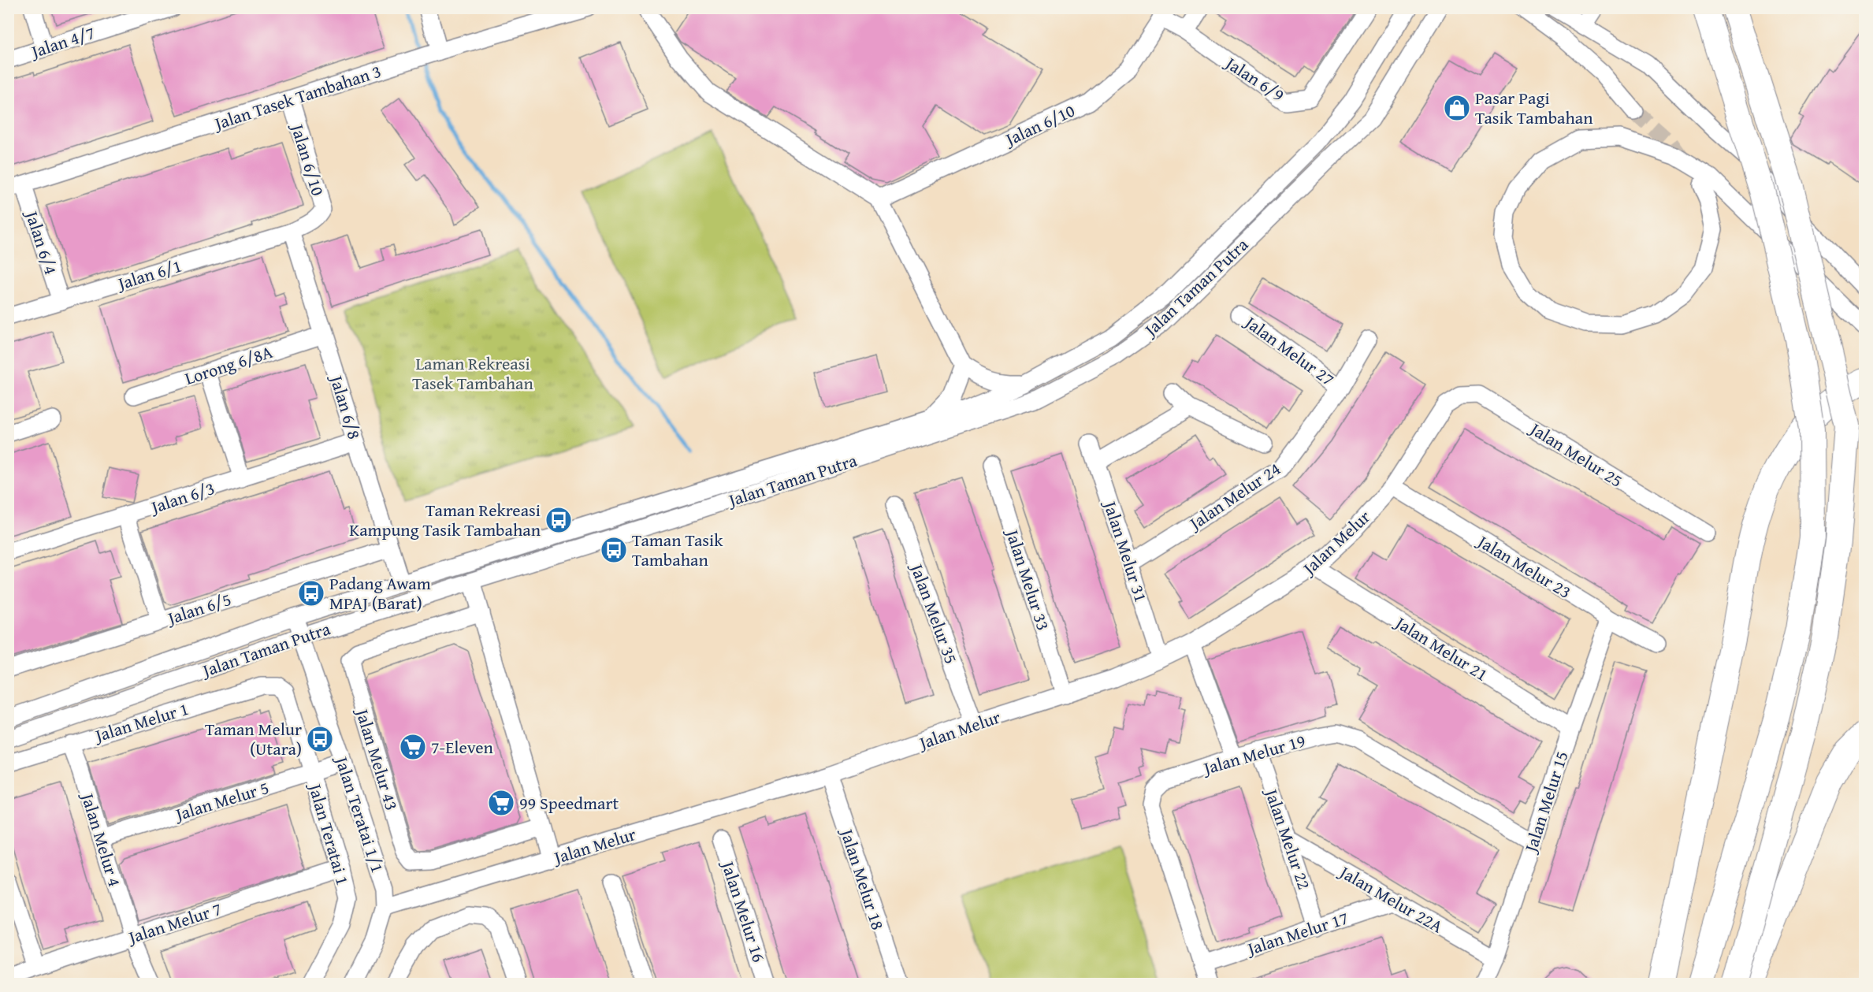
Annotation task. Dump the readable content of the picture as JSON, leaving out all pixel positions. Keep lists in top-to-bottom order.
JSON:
{
  "streets": {
    "street": [
      "Jalan 4/7",
      "Jalan 6/9",
      "Jalan Tasek Tambahan 3",
      "Jalan 6/10",
      "Jalan 6/4",
      "Jalan 6/1",
      "Jalan Taman Putra",
      "Jalan Melur 27",
      "Lorong 6/8A",
      "Jalan 6/8",
      "Jalan Melur 25",
      "Jalan Melur 24",
      "Jalan 6/3",
      "Jalan Melur",
      "Jalan Melur 31",
      "Jalan Melur 23",
      "Jalan Melur 33",
      "Jalan 6/5",
      "Jalan Melur 35",
      "Jalan Melur 21",
      "Jalan Melur 1",
      "Jalan Melur 19",
      "Jalan Melur 43",
      "Jalan Melur 5",
      "Jalan Melur 15",
      "Jalan Teratai 1/1",
      "Jalan Teratai 1",
      "Jalan Melur 22",
      "Jalan Melur 4",
      "Jalan Melur 18",
      "Jalan Melur 22A",
      "Jalan Melur 16",
      "Jalan Melur 7",
      "Jalan Melur 17"
    ]
  },
  "crossings": [
    ["Jalan 6/9", "Jalan 6/10"],
    ["Jalan Tasek Tambahan 3", "Jalan 6/10"],
    ["Jalan Tasek Tambahan 3", "Jalan 6/4"],
    ["Jalan 6/10", "Jalan 6/1"],
    ["Jalan 6/10", "Jalan 6/8"],
    ["Jalan 6/4", "Jalan 6/1"],
    ["Jalan 6/1", "Jalan 6/8"],
    ["Jalan Taman Putra", "Jalan 6/8"],
    ["Jalan Taman Putra", "Jalan Teratai 1/1"],
    ["Jalan Melur 27", "Jalan Melur 24"],
    ["Lorong 6/8A", "Jalan 6/8"],
    ["Jalan 6/8", "Jalan 6/3"],
    ["Jalan 6/8", "Jalan 6/5"],
    ["Jalan Melur 25", "Jalan Melur"],
    ["Jalan Melur 24", "Jalan Melur 31"],
    ["Jalan Melur", "Jalan Melur 31"],
    ["Jalan Melur", "Jalan Melur 23"],
    ["Jalan Melur", "Jalan Melur 33"],
    ["Jalan Melur", "Jalan Melur 35"],
    ["Jalan Melur", "Jalan Melur 21"],
    ["Jalan Melur", "Jalan Teratai 1/1"],
    ["Jalan Melur", "Jalan Melur 18"],
    ["Jalan Melur 23", "Jalan Melur 15"],
    ["Jalan Melur 21", "Jalan Melur 15"],
    ["Jalan Melur 1", "Jalan Teratai 1"],
    ["Jalan Melur 1", "Jalan Melur 4"],
    ["Jalan Melur 19", "Jalan Melur 15"],
    ["Jalan Melur 19", "Jalan Melur 22"],
    ["Jalan Melur 19", "Jalan Melur 17"],
    ["Jalan Melur 5", "Jalan Teratai 1/1"],
    ["Jalan Melur 5", "Jalan Teratai 1"],
    ["Jalan Melur 5", "Jalan Melur 4"],
    ["Jalan Melur 15", "Jalan Melur 22A"],
    ["Jalan Teratai 1", "Jalan Melur 7"],
    ["Jalan Melur 22", "Jalan Melur 22A"],
    ["Jalan Melur 22", "Jalan Melur 17"],
    ["Jalan Melur 4", "Jalan Melur 7"],
    ["Jalan Melur 22A", "Jalan Melur 17"]
  ],
  "parks": ["Laman Rekreasi Tasek Tambahan"],
  "places": {
    "shop": ["Pasar Pagi Tasik Tambahan"],
    "bus stop": [
      "Taman Rekreasi Kampung Tasik Tambahan",
      "Taman Tasik Tambahan",
      "Padang Awam MPAJ (Barat)",
      "Taman Melur (Utara)"
    ],
    "supermarket": ["7-Eleven", "99 Speedmart"]
  }
}
